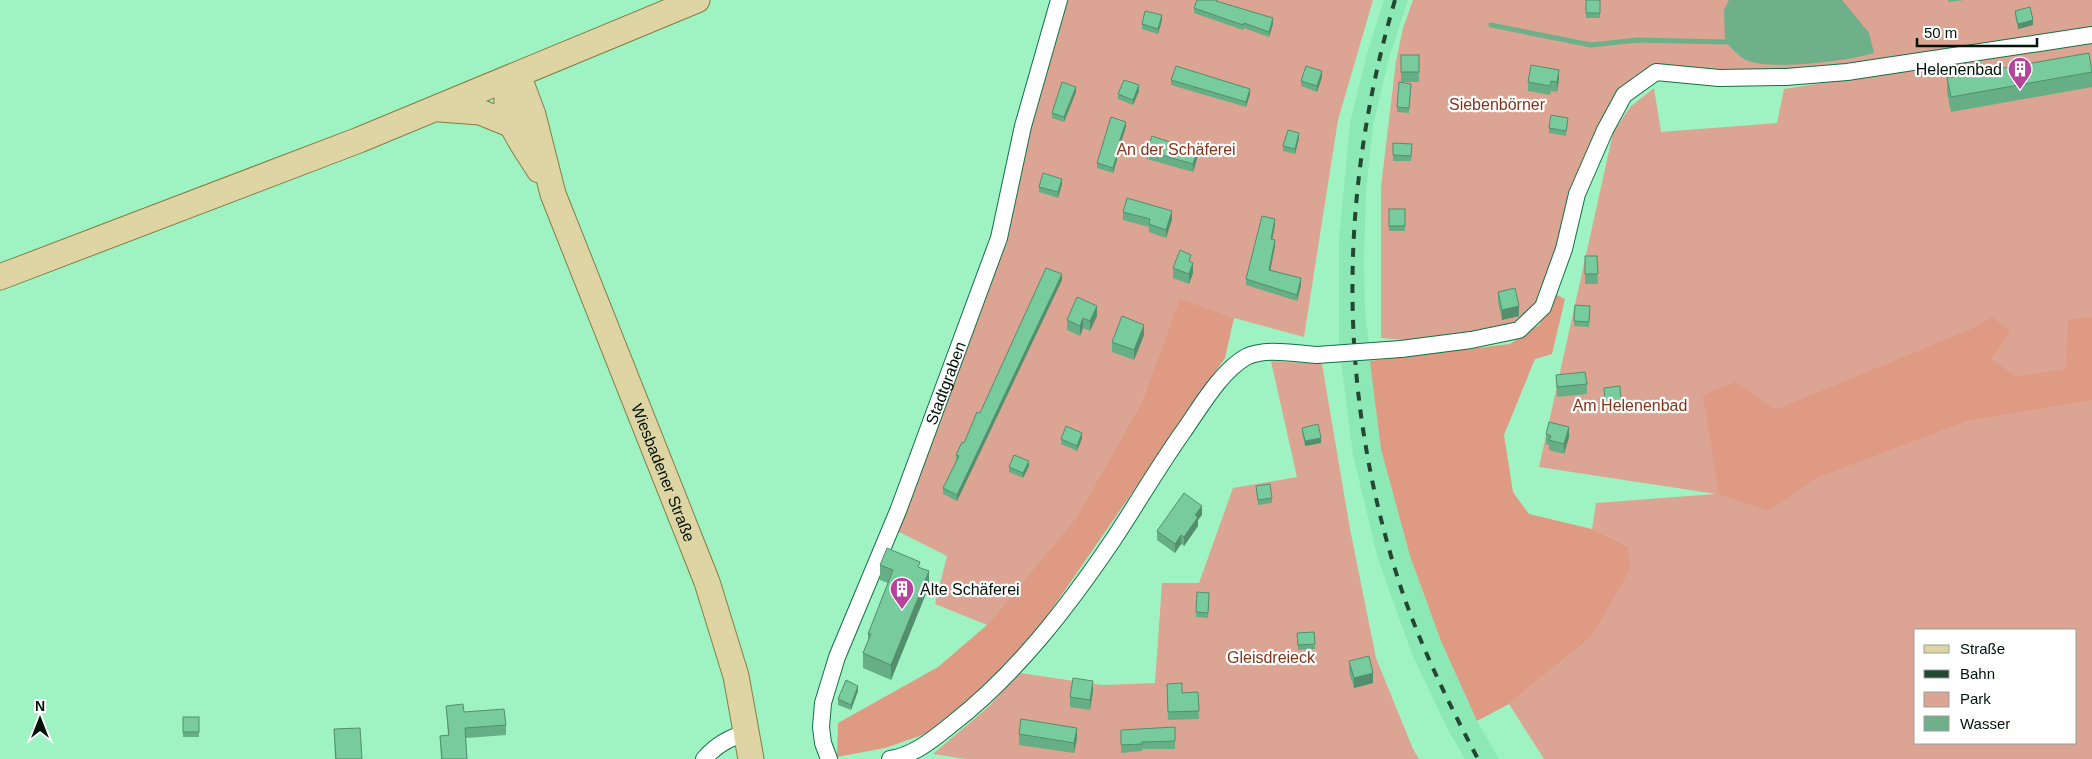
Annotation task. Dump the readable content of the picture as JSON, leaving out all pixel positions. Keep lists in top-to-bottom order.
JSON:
{
  "streets": {
    "main road": ["Wiesbadener Straße"],
    "street": ["Stadtgraben"]
  },
  "parks": [
    "Siebenbörner",
    "An der Schäferei",
    "Am Helenenbad",
    "Gleisdreieck"
  ],
  "places": {
    "building": ["Helenenbad", "Alte Schäferei"]
  },
  "legend": [
    "Straße",
    "Bahn",
    "Park",
    "Wasser"
  ],
  "scale_bar": "50 m",
  "north": "top"
}
